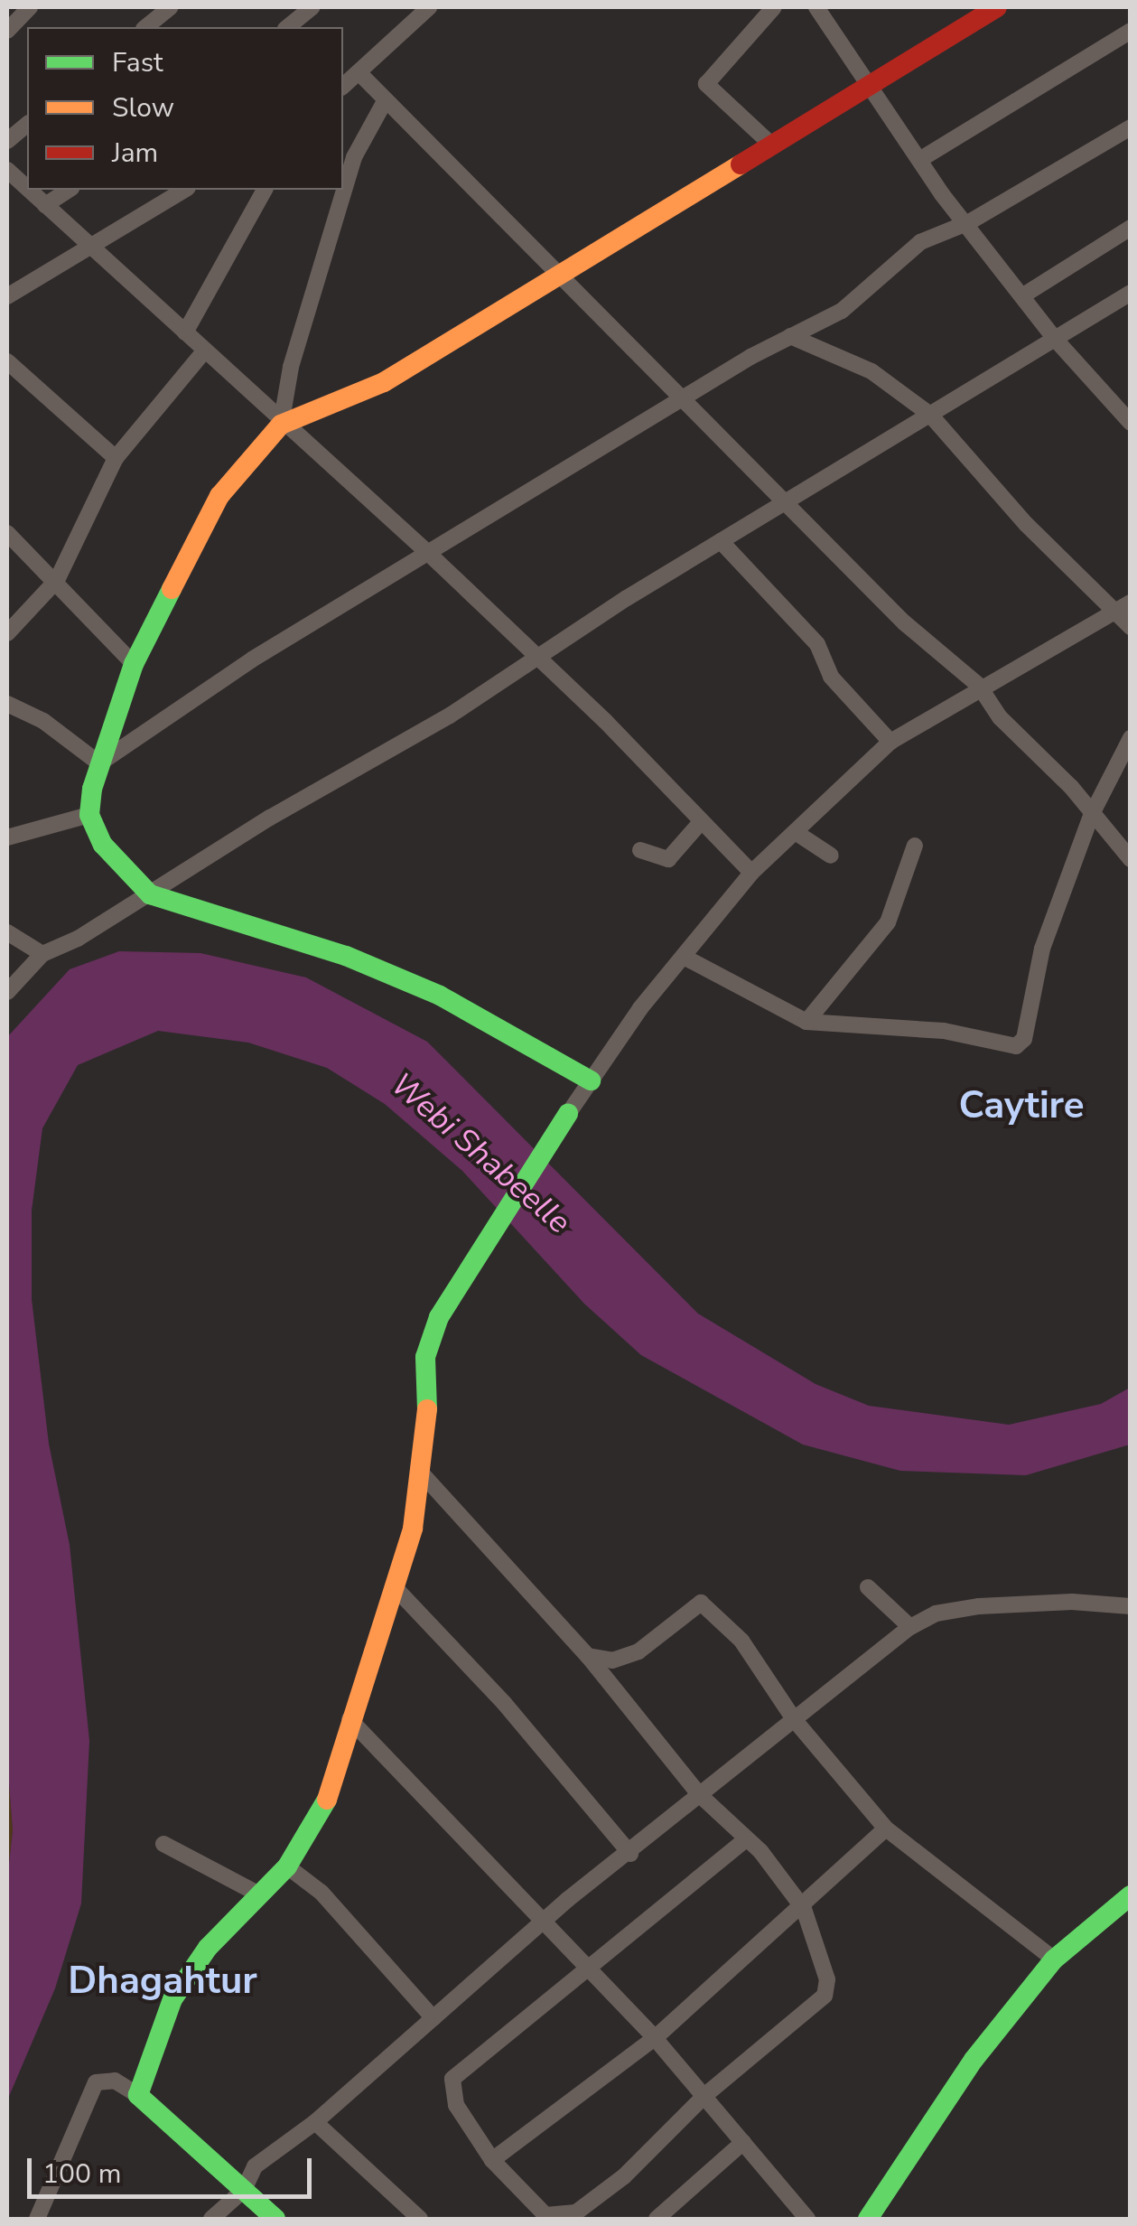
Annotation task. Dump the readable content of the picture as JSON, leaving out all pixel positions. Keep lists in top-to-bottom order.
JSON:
{
  "districts": ["Caytire", "Dhagahtur"],
  "water": ["Webi Shabeelle"],
  "legend": ["Fast", "Slow", "Jam"],
  "scale_bar": "100 m"
}
